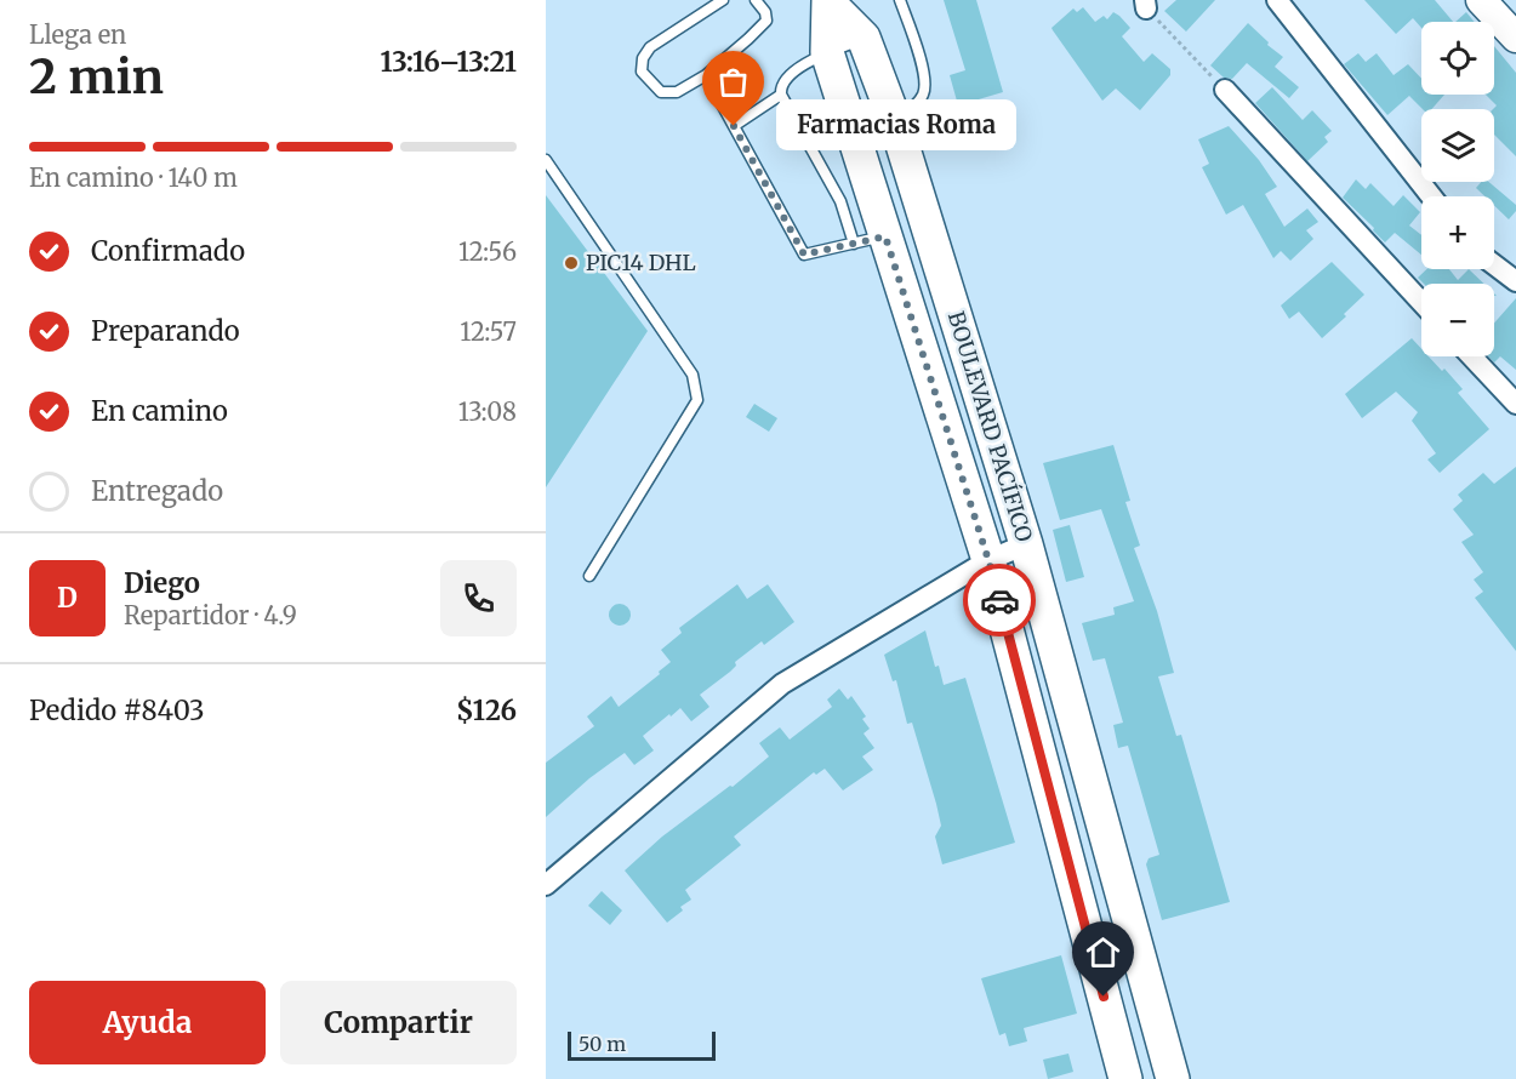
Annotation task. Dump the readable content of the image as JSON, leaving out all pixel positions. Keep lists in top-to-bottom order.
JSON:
{
  "streets": {
    "main road": ["BOULEVARD PACÍFICO"]
  },
  "places": ["Farmacias Roma", "PIC14 DHL"],
  "scale_bar": "50 m",
  "page": {
    "heading": ["2 min", "Llega en", "13:16–13:21"],
    "panel": [
      "Diego",
      "Repartidor · 4.9",
      "Pedido #8403",
      "$126"
    ],
    "map_buttons": ["+", "−"],
    "bubble": "Farmacias Roma",
    "bar": "En camino · 140 m",
    "list": [
      ["Confirmado", "12:56"],
      ["Preparando", "12:57"],
      ["En camino", "13:08"],
      "Entregado"
    ],
    "round": "D",
    "buttons": ["Ayuda", "Compartir"],
    "scale": "50 m"
  }
}
